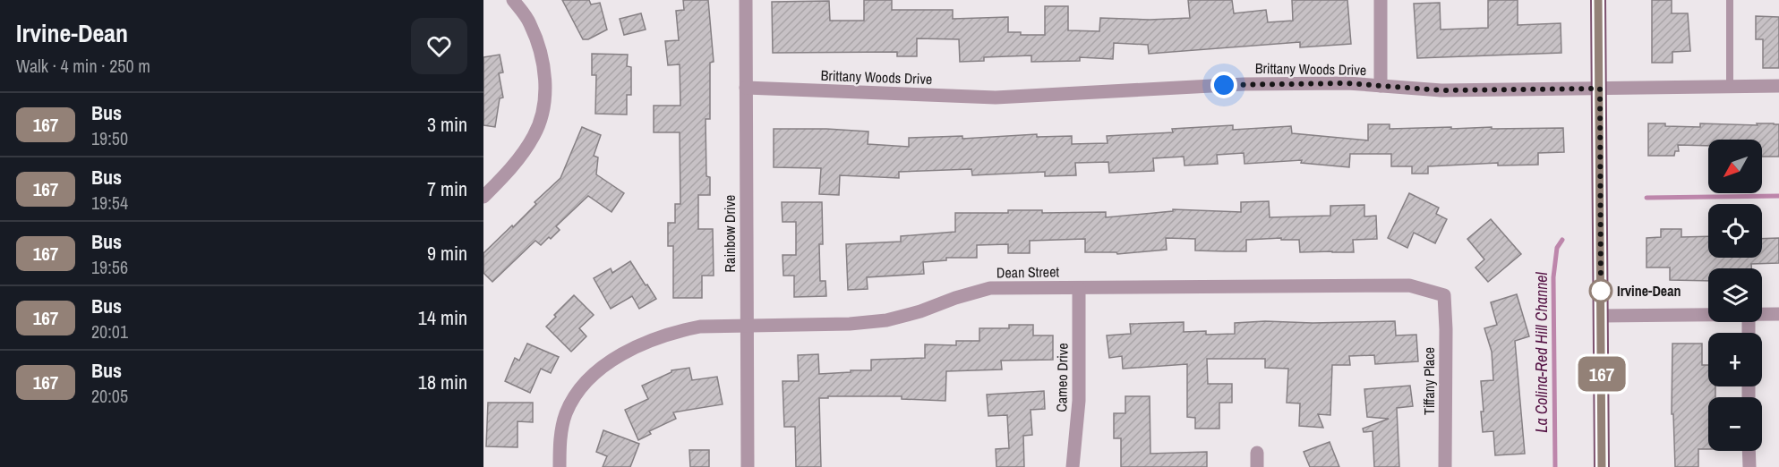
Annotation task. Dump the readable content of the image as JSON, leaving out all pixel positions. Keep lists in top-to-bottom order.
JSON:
{
  "streets": {
    "street": [
      "Brittany Woods Drive",
      "Rainbow Drive",
      "Dean Street",
      "Cameo Drive",
      "Tiffany Place"
    ]
  },
  "crossings": [
    ["Brittany Woods Drive", "Rainbow Drive"],
    ["Rainbow Drive", "Dean Street"],
    ["Dean Street", "Cameo Drive"],
    ["Dean Street", "Tiffany Place"]
  ],
  "water": ["La Colina-Red Hill Channel"],
  "places": ["Irvine-Dean"],
  "lines": ["bus line 167"],
  "north": "bottom left",
  "page": {
    "heading": ["Irvine-Dean", "Walk · 4 min · 250 m"],
    "on_map": "167",
    "list": [
      {
        "mark": "167",
        "name": "Bus",
        "note": "19:50",
        "value": "3 min"
      },
      {
        "mark": "167",
        "name": "Bus",
        "note": "19:54",
        "value": "7 min"
      },
      {
        "mark": "167",
        "name": "Bus",
        "note": "19:56",
        "value": "9 min"
      },
      {
        "mark": "167",
        "name": "Bus",
        "note": "20:01",
        "value": "14 min"
      },
      {
        "mark": "167",
        "name": "Bus",
        "note": "20:05",
        "value": "18 min"
      }
    ],
    "map_buttons": ["+", "−"]
  }
}
